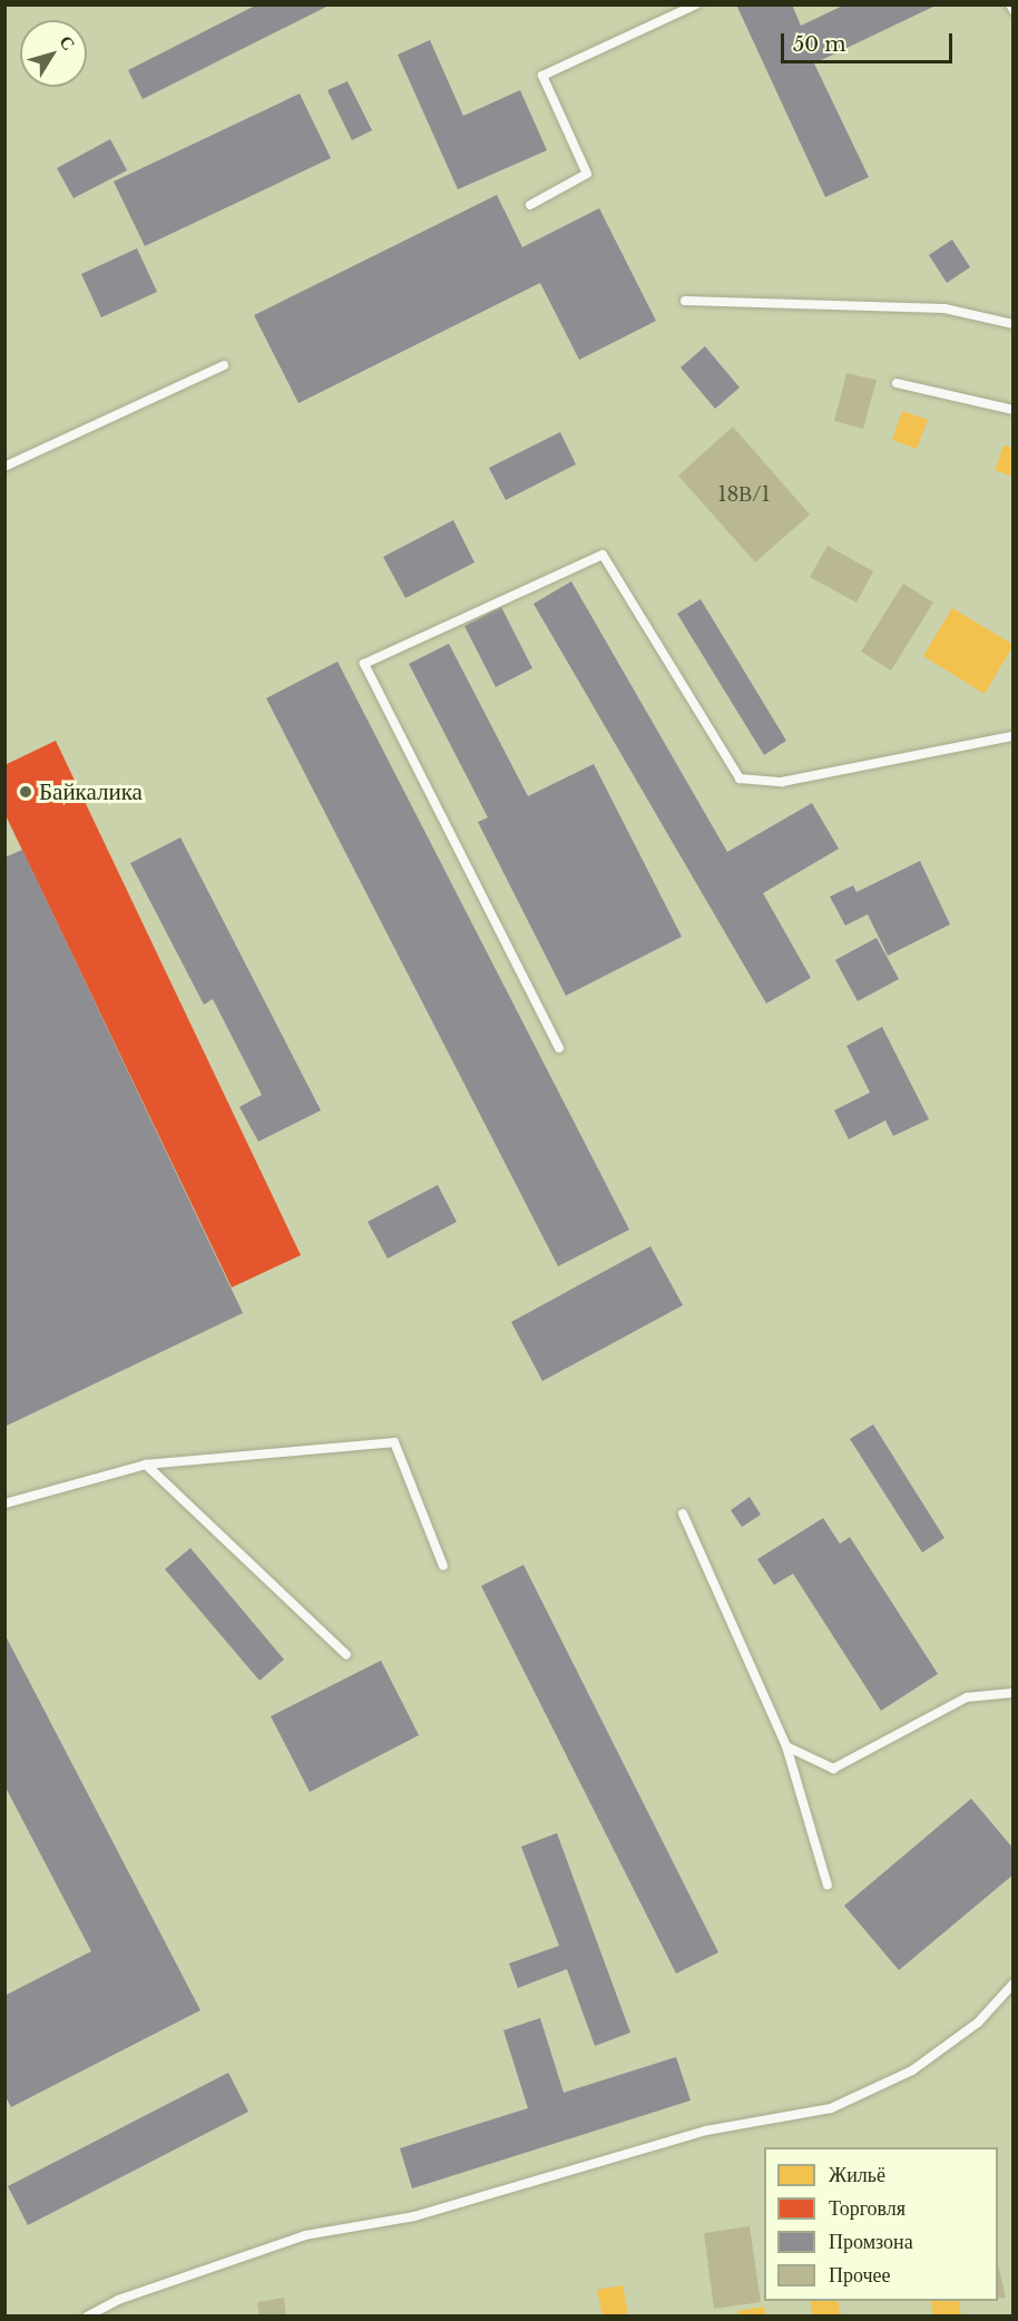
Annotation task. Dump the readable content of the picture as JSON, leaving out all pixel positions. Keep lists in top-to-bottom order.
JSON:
{
  "places": ["Байкалика"],
  "house_numbers": ["18В/1"],
  "legend": [
    "Жильё",
    "Торговля",
    "Промзона",
    "Прочее"
  ],
  "scale_bar": "50 m",
  "north": "top right"
}
